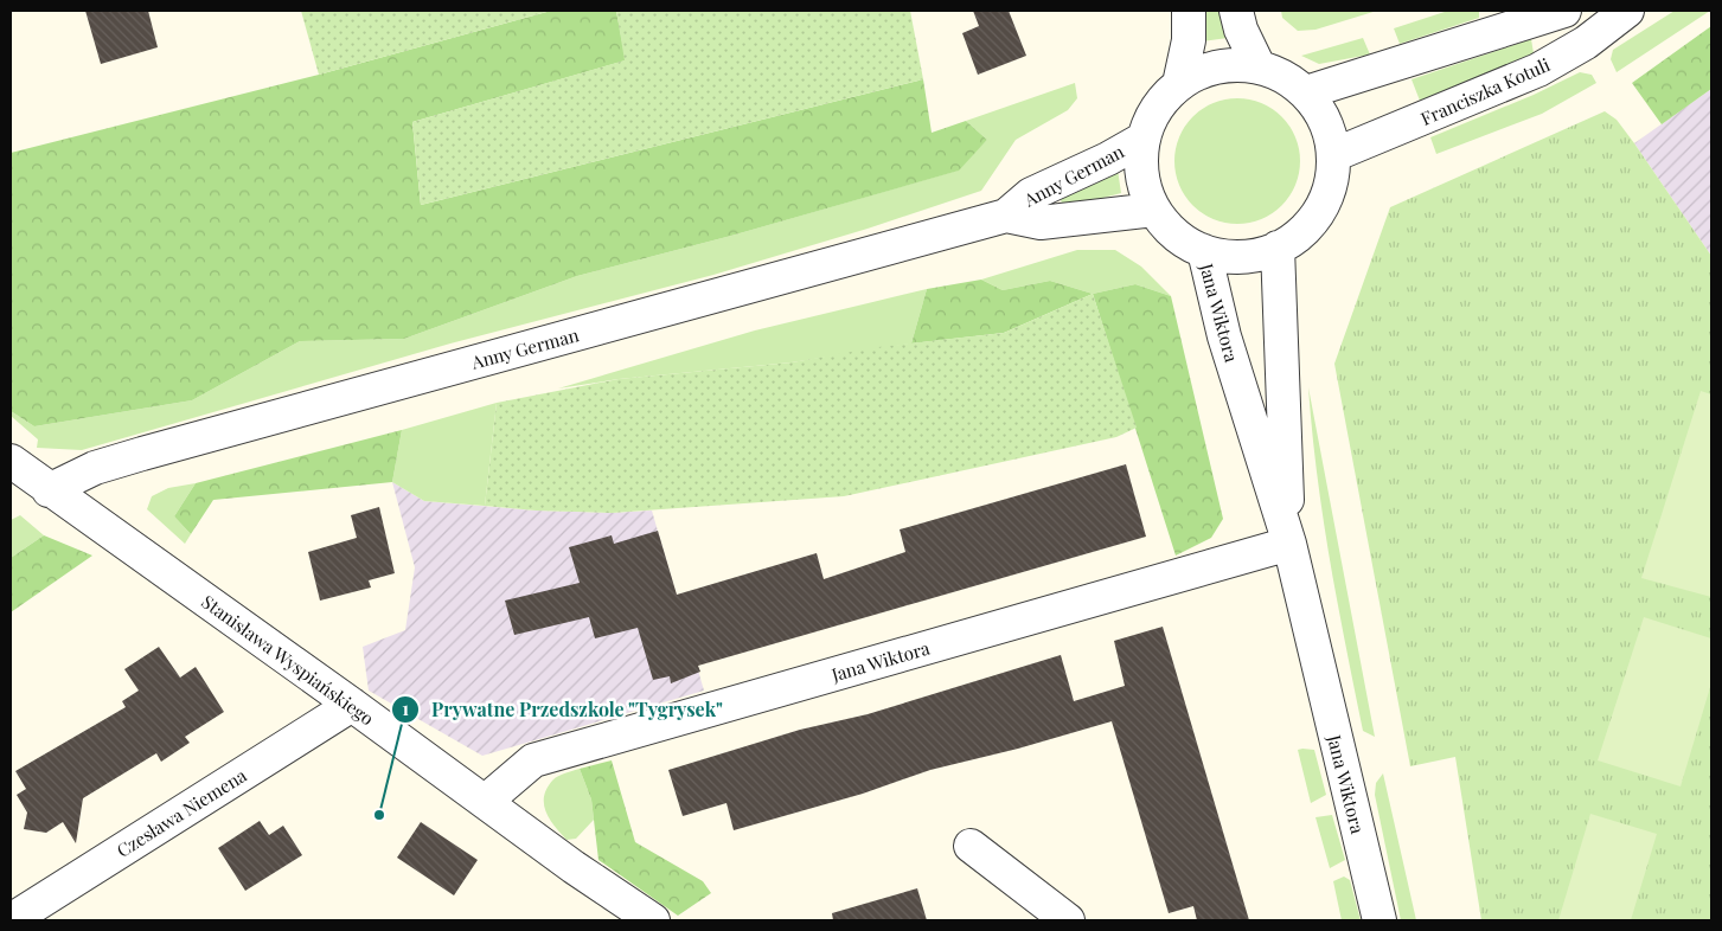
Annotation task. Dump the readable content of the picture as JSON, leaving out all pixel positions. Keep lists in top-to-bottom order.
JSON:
{
  "streets": {
    "street": [
      "Franciszka Kotuli",
      "Anny German",
      "Jana Wiktora",
      "Stanisława Wyspiańskiego",
      "Czesława Niemena"
    ]
  },
  "crossings": [
    ["Franciszka Kotuli", "Anny German"],
    ["Franciszka Kotuli", "Jana Wiktora"],
    ["Anny German", "Jana Wiktora"],
    ["Anny German", "Stanisława Wyspiańskiego"],
    ["Jana Wiktora", "Stanisława Wyspiańskiego"],
    ["Stanisława Wyspiańskiego", "Czesława Niemena"]
  ],
  "places": ["Prywatne Przedszkole \"Tygrysek\""]
}
